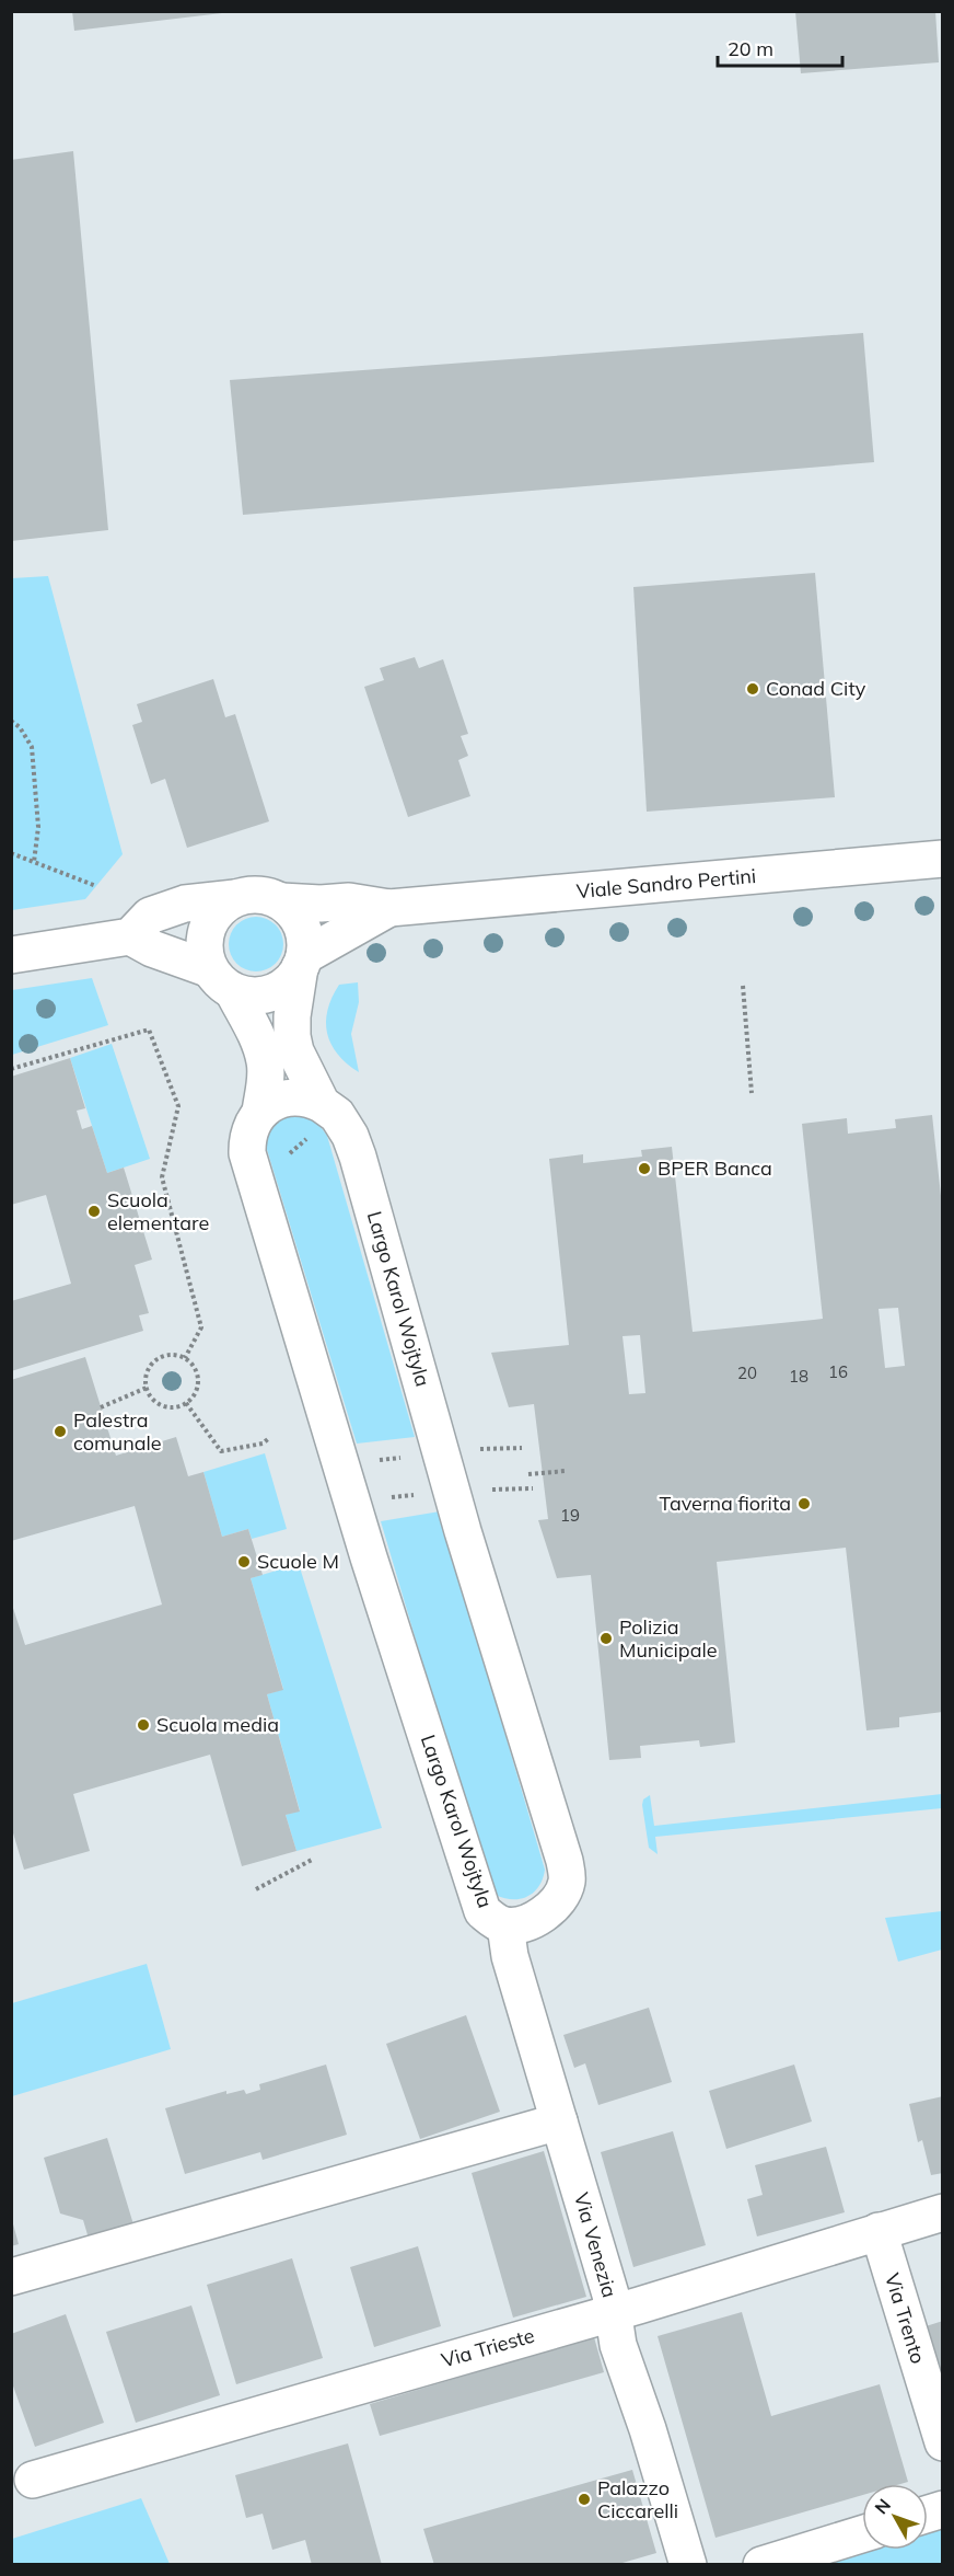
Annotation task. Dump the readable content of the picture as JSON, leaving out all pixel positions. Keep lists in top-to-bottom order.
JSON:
{
  "streets": {
    "street": [
      "Viale Sandro Pertini",
      "Largo Karol Wojtyla",
      "Via Venezia",
      "Via Trento",
      "Via Trieste"
    ]
  },
  "crossings": [
    ["Viale Sandro Pertini", "Largo Karol Wojtyla"],
    ["Largo Karol Wojtyla", "Via Venezia"],
    ["Via Venezia", "Via Trieste"],
    ["Via Trento", "Via Trieste"]
  ],
  "places": [
    "Conad City",
    "BPER Banca",
    "Scuola elementare",
    "Palestra comunale",
    "Taverna fiorita",
    "Scuole M",
    "Polizia Municipale",
    "Scuola media",
    "Palazzo Ciccarelli"
  ],
  "house_numbers": [
    "16",
    "20",
    "18",
    "19"
  ],
  "scale_bar": "20 m",
  "north": "top left"
}
